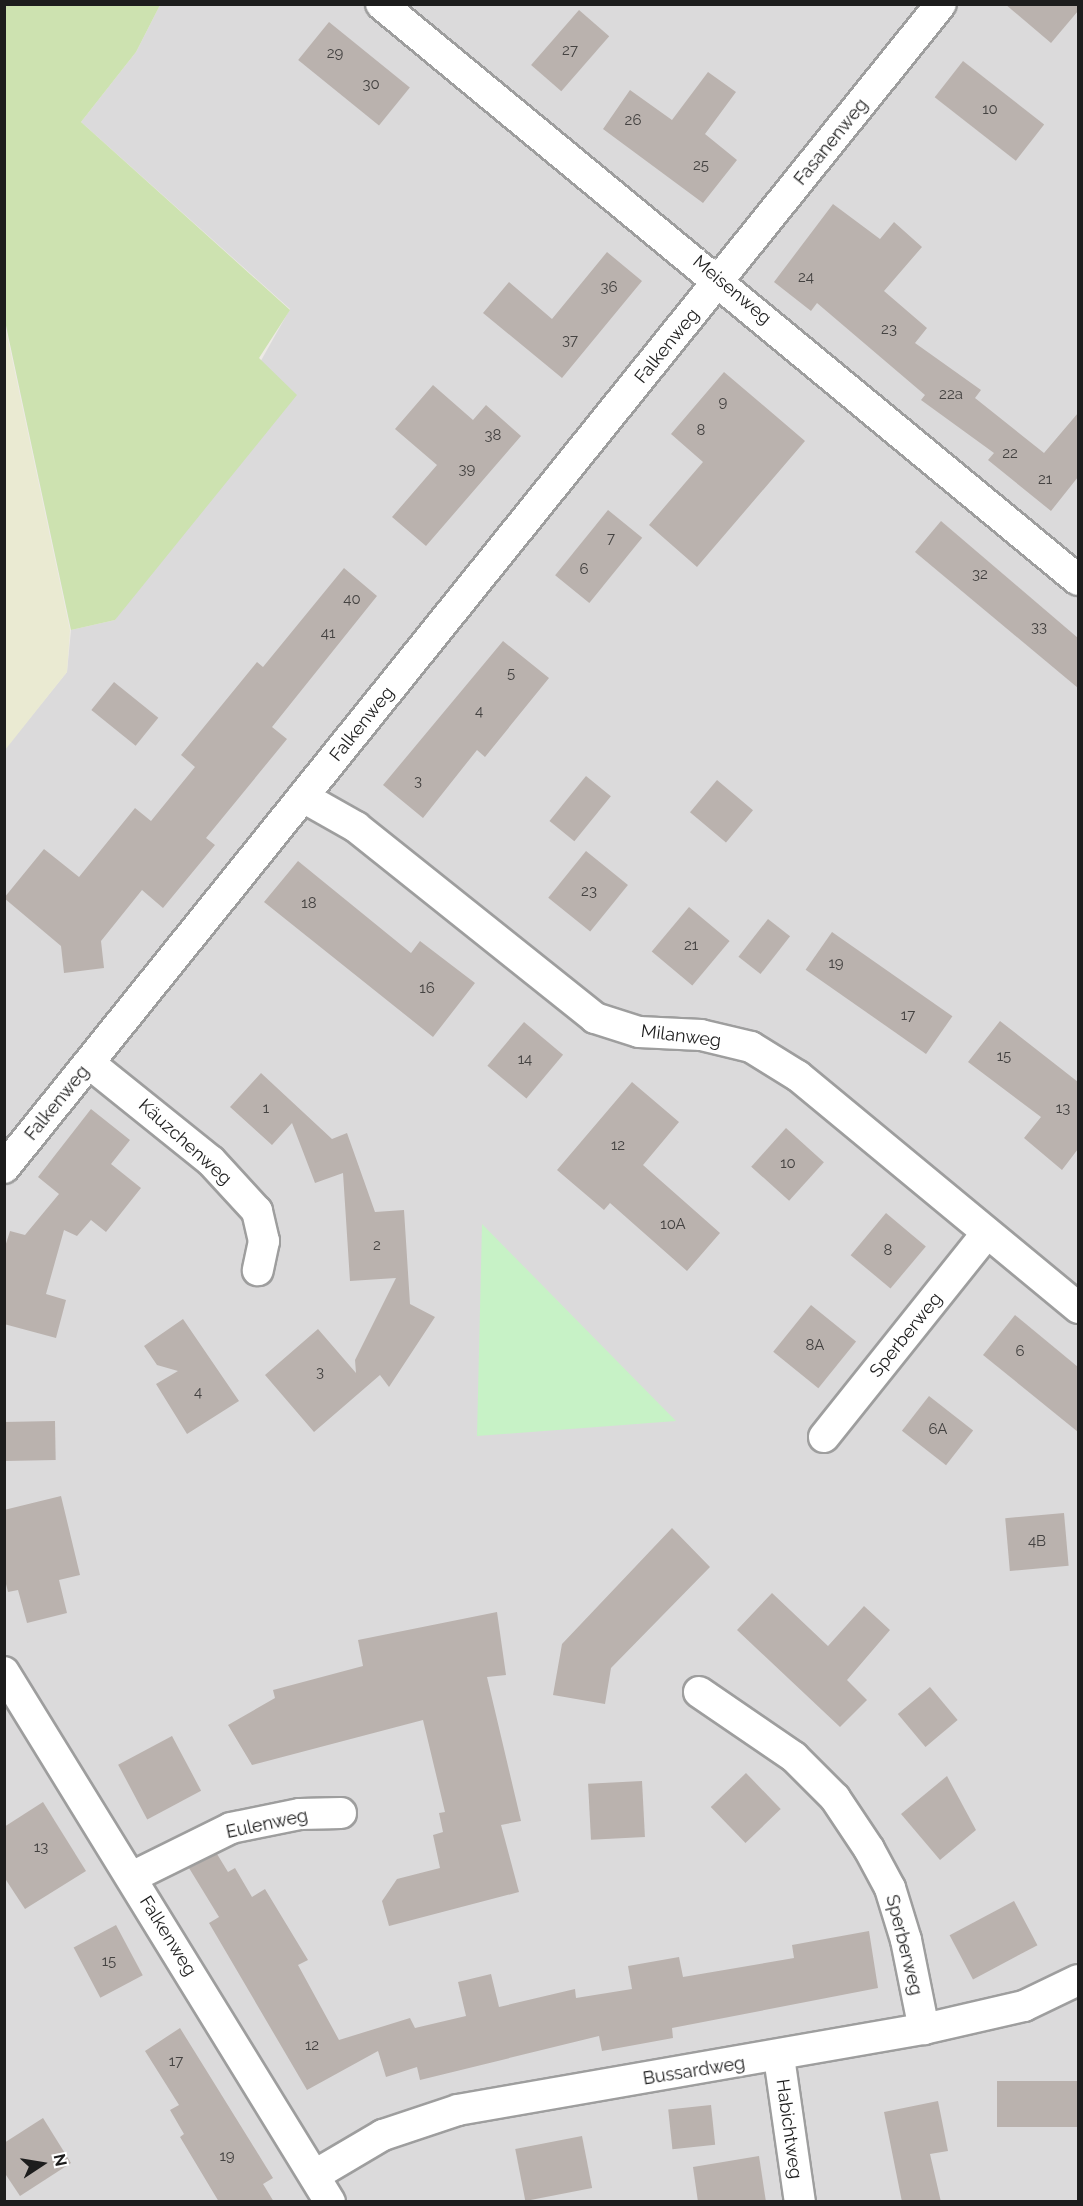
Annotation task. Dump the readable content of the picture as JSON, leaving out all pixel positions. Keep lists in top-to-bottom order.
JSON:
{
  "streets": {
    "street": [
      "Fasanenweg",
      "Meisenweg",
      "Falkenweg",
      "Milanweg",
      "Käuzchenweg",
      "Sperberweg",
      "Eulenweg",
      "Bussardweg",
      "Habichtweg"
    ]
  },
  "crossings": [
    ["Fasanenweg", "Meisenweg"],
    ["Fasanenweg", "Falkenweg"],
    ["Meisenweg", "Falkenweg"],
    ["Falkenweg", "Milanweg"],
    ["Falkenweg", "Käuzchenweg"],
    ["Falkenweg", "Eulenweg"],
    ["Falkenweg", "Bussardweg"],
    ["Milanweg", "Sperberweg"],
    ["Sperberweg", "Bussardweg"],
    ["Bussardweg", "Habichtweg"]
  ],
  "house_numbers": [
    "27",
    "29",
    "30",
    "10",
    "26",
    "25",
    "24",
    "36",
    "23",
    "37",
    "22a",
    "9",
    "8",
    "38",
    "22",
    "39",
    "21",
    "7",
    "6",
    "32",
    "40",
    "33",
    "41",
    "5",
    "4",
    "3",
    "23",
    "18",
    "21",
    "19",
    "16",
    "17",
    "15",
    "14",
    "1",
    "13",
    "12",
    "10",
    "10A",
    "2",
    "8",
    "8A",
    "6",
    "3",
    "4",
    "6A",
    "4B",
    "13",
    "15",
    "12",
    "17",
    "19"
  ],
  "north": "right"
}
